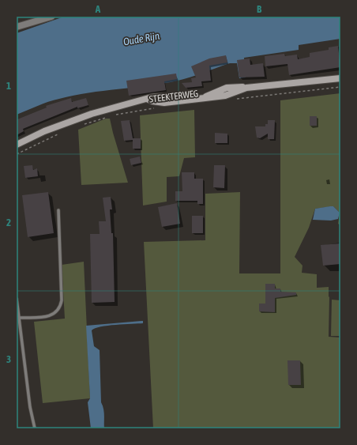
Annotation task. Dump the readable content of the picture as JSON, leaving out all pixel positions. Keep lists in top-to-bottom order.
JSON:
{
  "streets": {
    "main road": ["STEEKTERWEG"]
  },
  "water": ["Oude Rijn"],
  "grid": {
    "columns": ["A", "B"],
    "rows": ["1", "2", "3"]
  }
}
